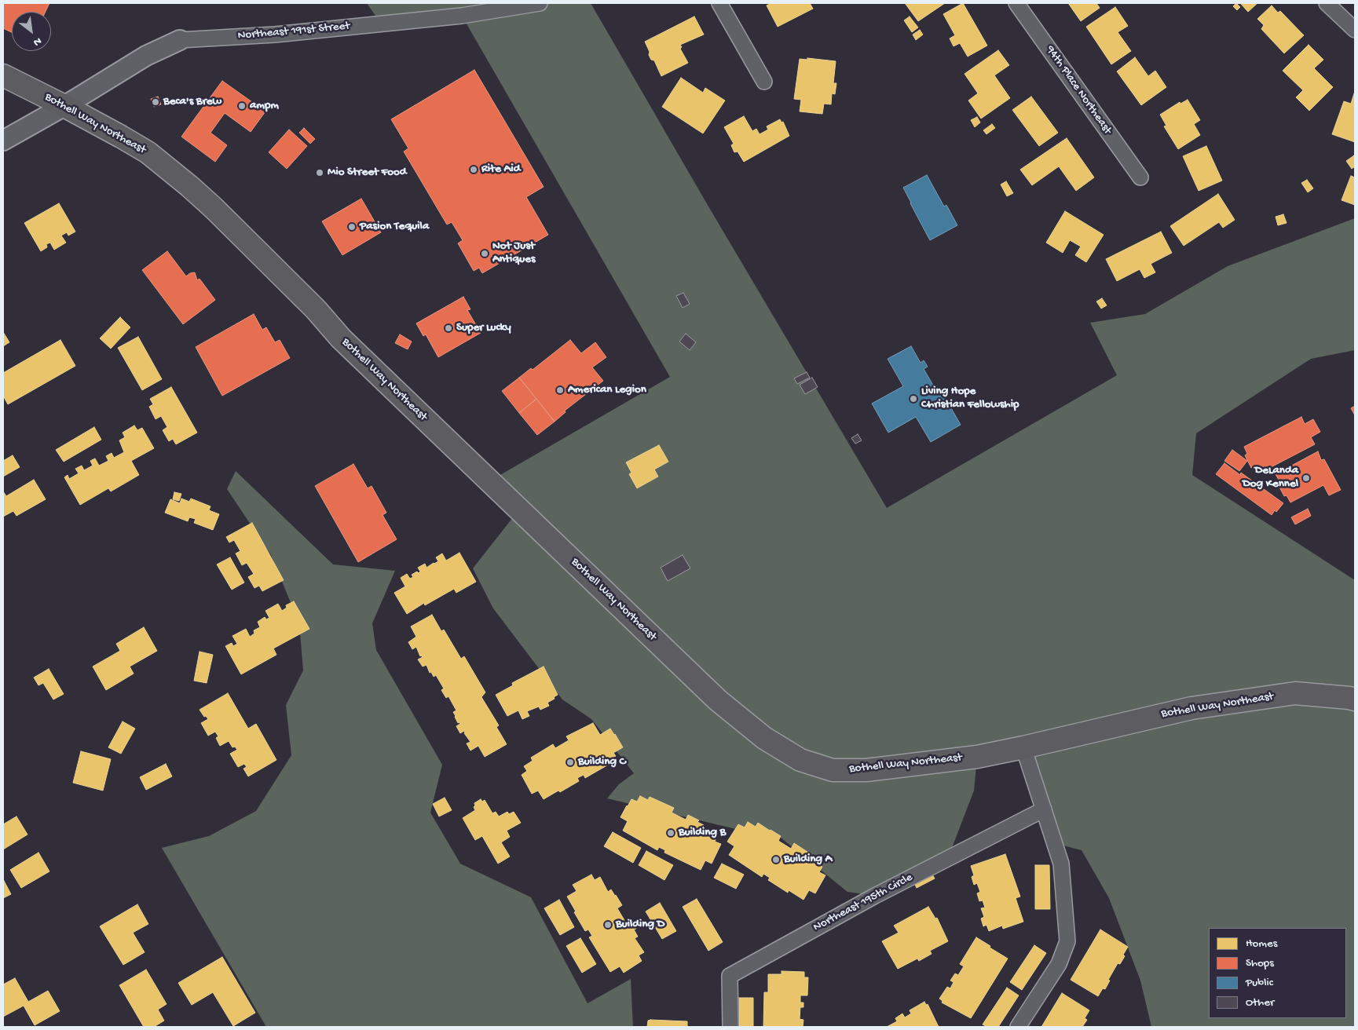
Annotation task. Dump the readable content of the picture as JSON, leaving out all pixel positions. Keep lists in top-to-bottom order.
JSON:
{
  "streets": {
    "main road": ["Bothell Way Northeast"],
    "street": ["Northeast 191st Street", "94th Place Northeast", "Northeast 195th Circle"]
  },
  "crossings": [
    ["Northeast 191st Street", "Bothell Way Northeast"]
  ],
  "places": [
    "Beca's Brew",
    "ampm",
    "Rite Aid",
    "Mio Street Food",
    "Pasion Tequila",
    "Not Just Antiques",
    "Super Lucky",
    "American Legion",
    "Living Hope Christian Fellowship",
    "DeLanda Dog Kennel",
    "Building C",
    "Building B",
    "Building A",
    "Building D"
  ],
  "legend": [
    "Homes",
    "Shops",
    "Public",
    "Other"
  ],
  "north": "bottom right"
}
